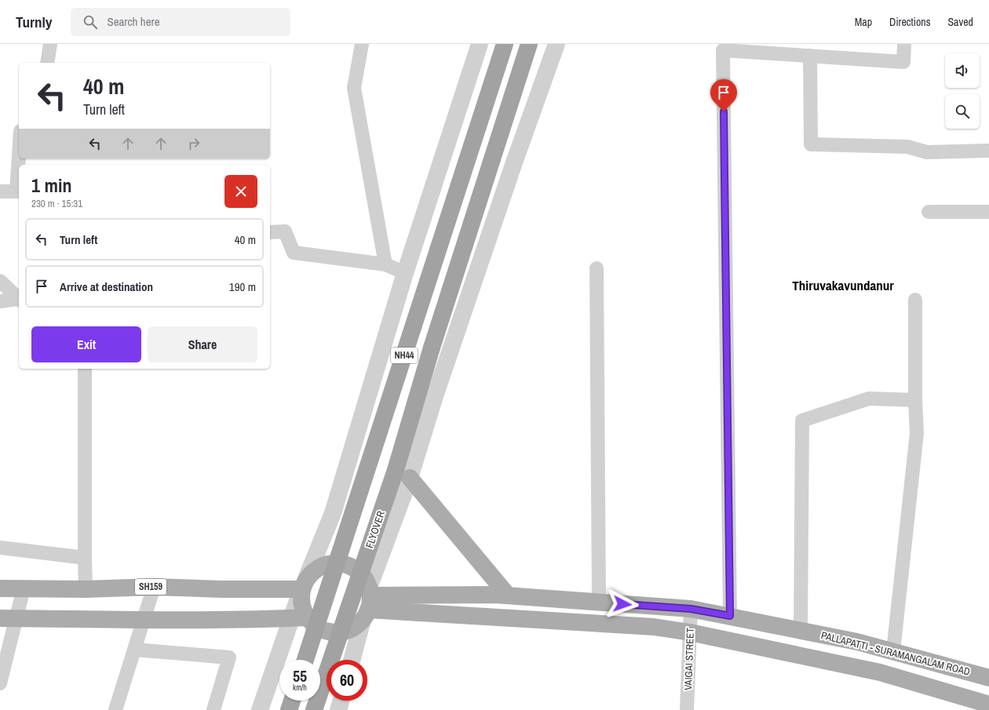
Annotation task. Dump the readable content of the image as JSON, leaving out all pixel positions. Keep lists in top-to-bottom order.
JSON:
{
  "streets": {
    "highway": ["NH44", "FLYOVER"],
    "main road": ["SH159", "PALLAPATTI - SURAMANGALAM ROAD"],
    "street": ["VAIGAI STREET"]
  },
  "crossings": [
    ["SH159", "PALLAPATTI - SURAMANGALAM ROAD"],
    ["PALLAPATTI - SURAMANGALAM ROAD", "VAIGAI STREET"]
  ],
  "districts": ["Thiruvakavundanur"],
  "page": {
    "header": "Turnly",
    "search": "Search here",
    "nav": ["Map", "Directions", "Saved"],
    "turn": ["40 m", "Turn left"],
    "heading": ["1 min", "230 m · 15:31"],
    "list": [
      {
        "name": "Turn left",
        "value": "40 m"
      },
      {
        "name": "Arrive at destination",
        "value": "190 m"
      }
    ],
    "buttons": ["Exit", "Share"],
    "speed": "55 km/h",
    "limit": "60"
  }
}
